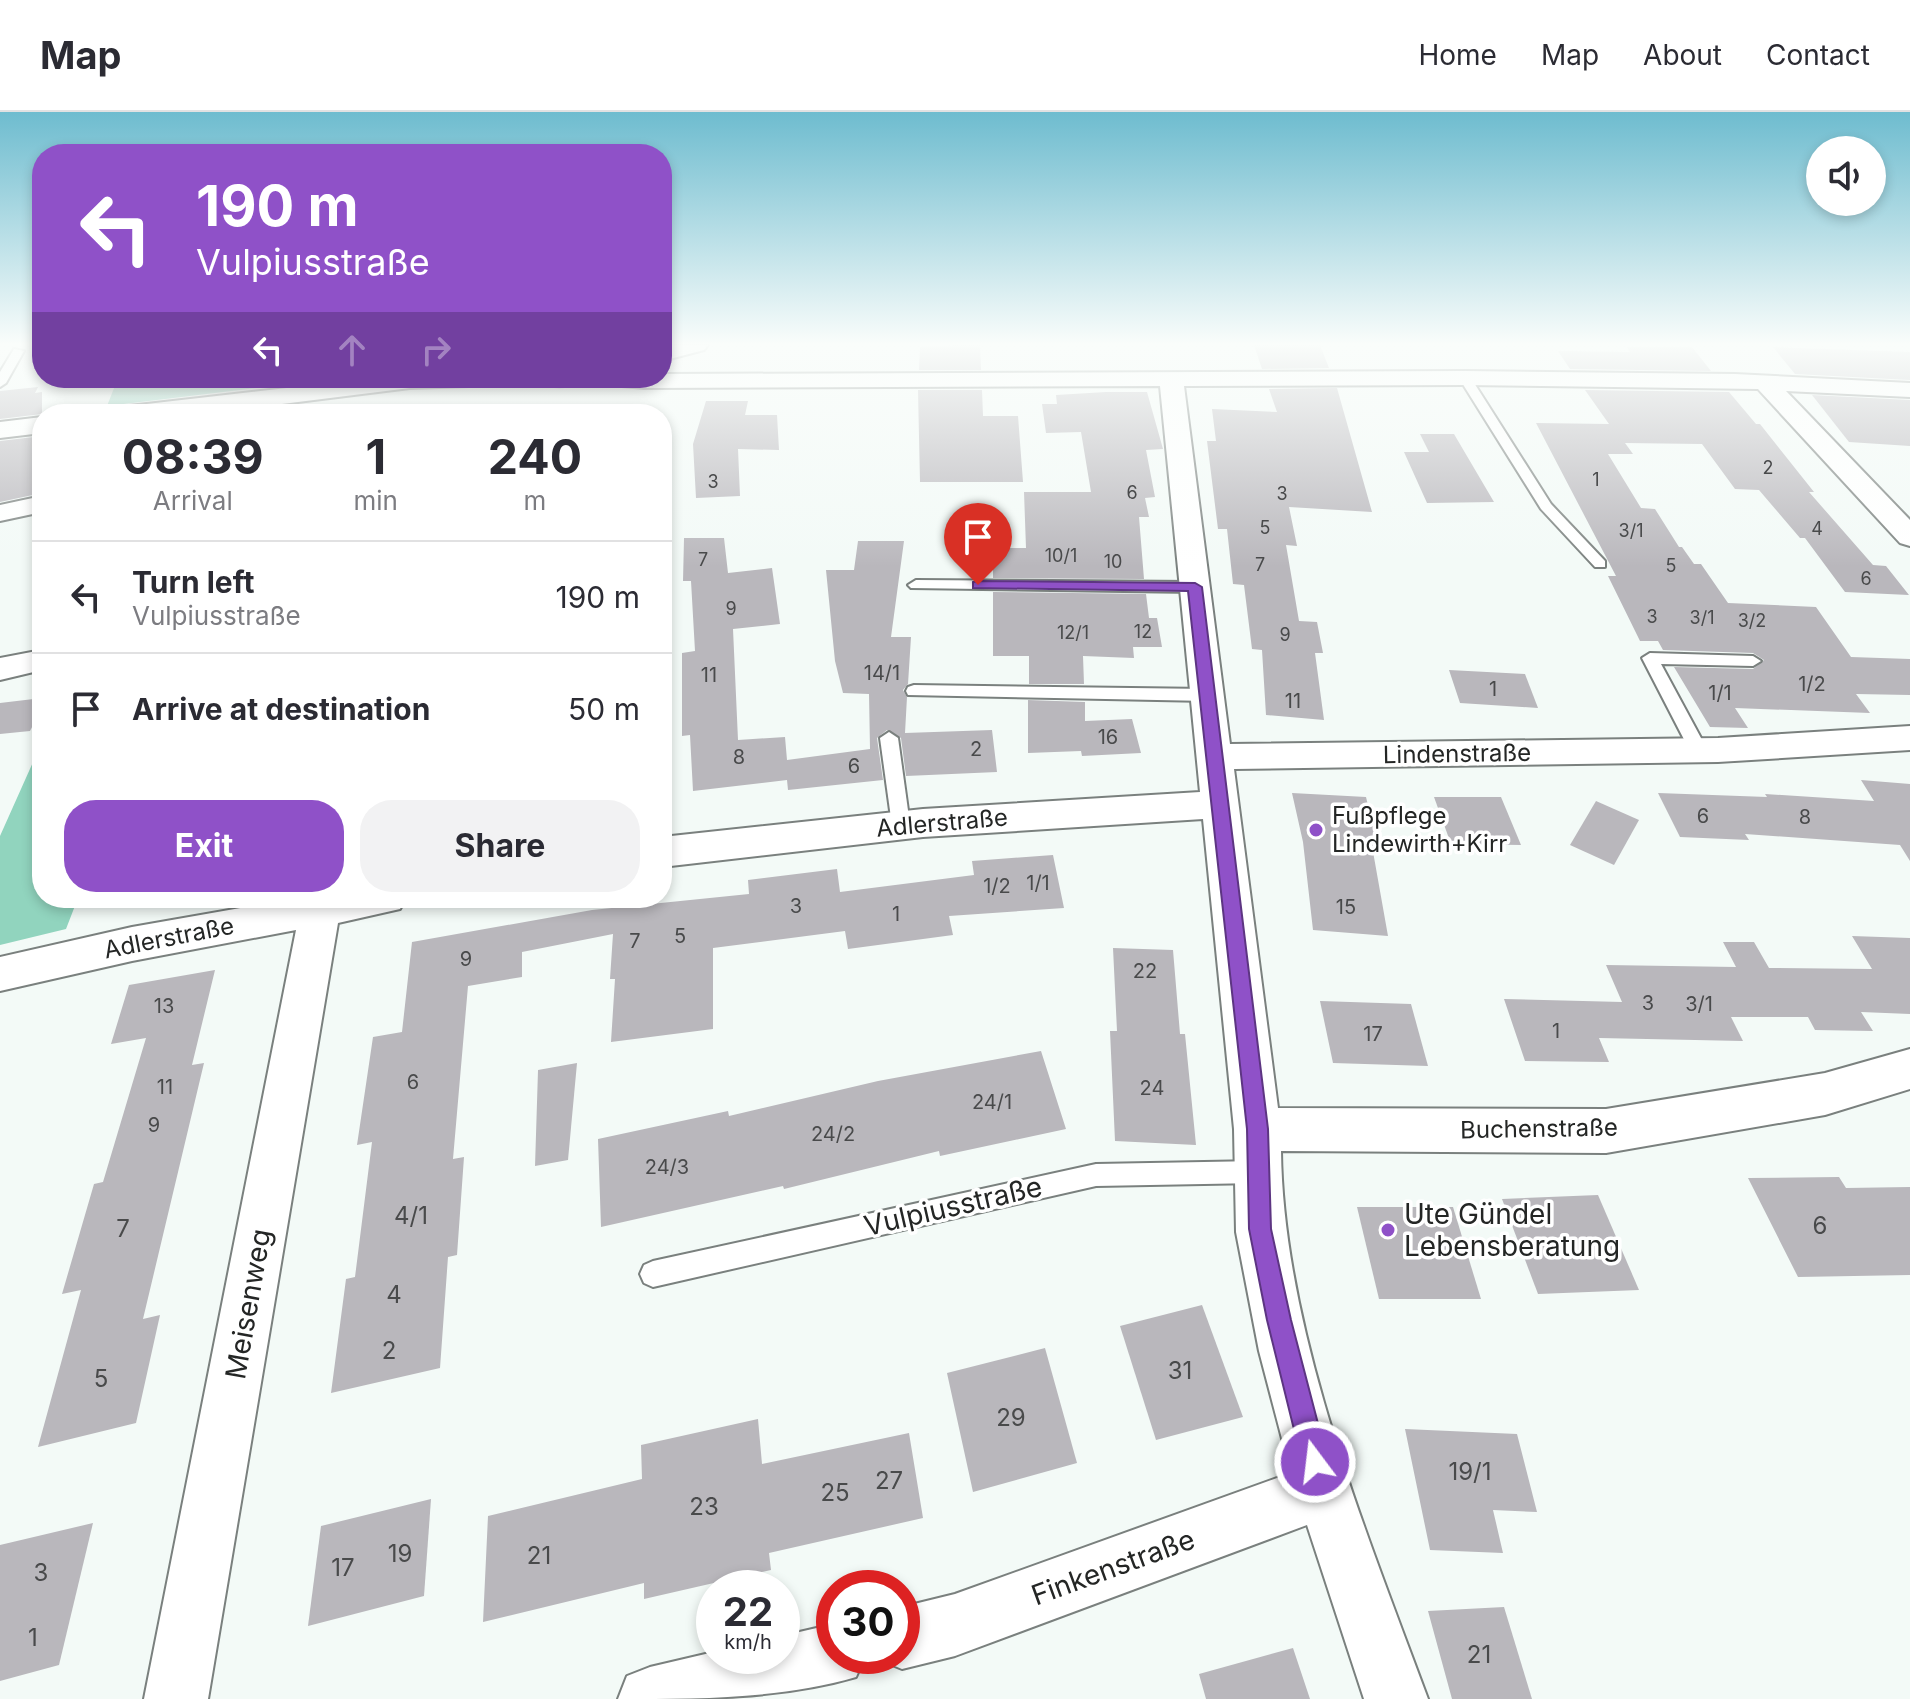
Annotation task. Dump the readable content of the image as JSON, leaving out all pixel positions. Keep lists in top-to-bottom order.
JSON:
{
  "streets": {
    "street": [
      "Lindenstraße",
      "Adlerstraße",
      "Buchenstraße",
      "Meisenweg",
      "Finkenstraße"
    ],
    "lane": ["Vulpiusstraße"]
  },
  "crossings": [
    ["Adlerstraße", "Meisenweg"],
    ["Buchenstraße", "Vulpiusstraße"]
  ],
  "places": ["Fußpflege Lindewirth+Kirr", "Ute Gündel Lebensberatung"],
  "house_numbers": [
    "2",
    "1",
    "3",
    "6",
    "3",
    "5",
    "4",
    "3/1",
    "10/1",
    "7",
    "10",
    "7",
    "5",
    "6",
    "9",
    "3",
    "3/1",
    "3/2",
    "12",
    "12/1",
    "9",
    "14/1",
    "11",
    "1/2",
    "1",
    "1/1",
    "11",
    "16",
    "2",
    "8",
    "6",
    "6",
    "8",
    "1/1",
    "1/2",
    "3",
    "15",
    "1",
    "5",
    "7",
    "9",
    "22",
    "3",
    "3/1",
    "13",
    "1",
    "17",
    "6",
    "11",
    "24",
    "24/1",
    "9",
    "24/2",
    "24/3",
    "4/1",
    "6",
    "7",
    "4",
    "2",
    "31",
    "5",
    "29",
    "19/1",
    "27",
    "25",
    "23",
    "19",
    "21",
    "17",
    "3",
    "1",
    "21"
  ],
  "page": {
    "header": "Map",
    "nav": [
      "Home",
      "Map",
      "About",
      "Contact"
    ],
    "turn": ["190 m", "Vulpiusstraße"],
    "eta": [
      "08:39",
      "Arrival",
      "1",
      "min",
      "240",
      "m"
    ],
    "list": [
      {
        "name": "Turn left",
        "note": "Vulpiusstraße",
        "value": "190 m"
      },
      {
        "name": "Arrive at destination",
        "value": "50 m"
      }
    ],
    "buttons": ["Exit", "Share"],
    "speed": "22 km/h",
    "limit": "30"
  }
}
